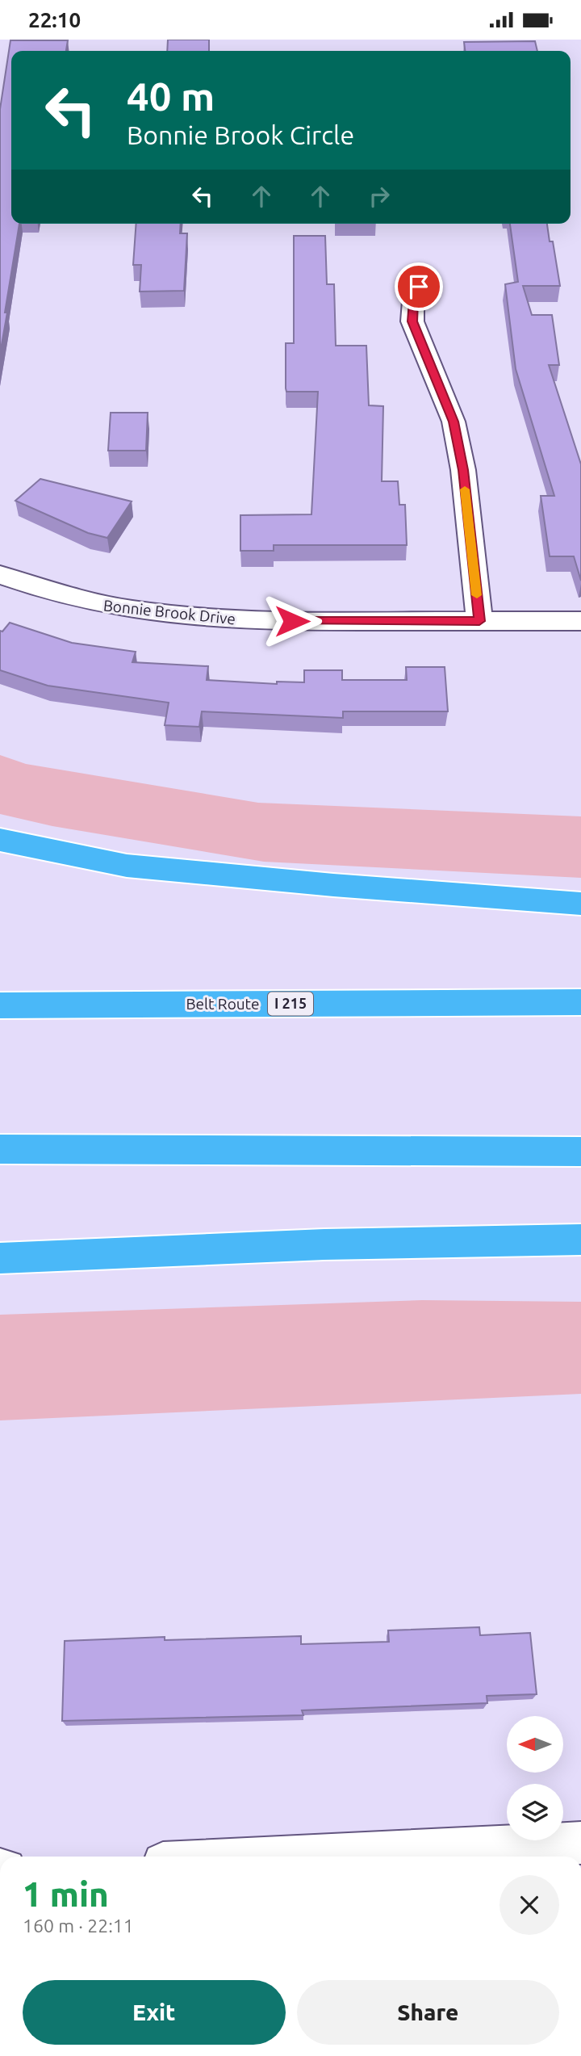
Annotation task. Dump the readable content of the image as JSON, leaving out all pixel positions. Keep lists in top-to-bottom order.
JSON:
{
  "streets": {
    "highway": ["Belt Route", "I 215"],
    "street": ["Bonnie Brook Drive"]
  },
  "north": "left",
  "page": {
    "status": "22:10",
    "turn": ["40 m", "Bonnie Brook Circle"],
    "heading": ["1 min", "160 m · 22:11"],
    "buttons": ["Exit", "Share"]
  }
}
